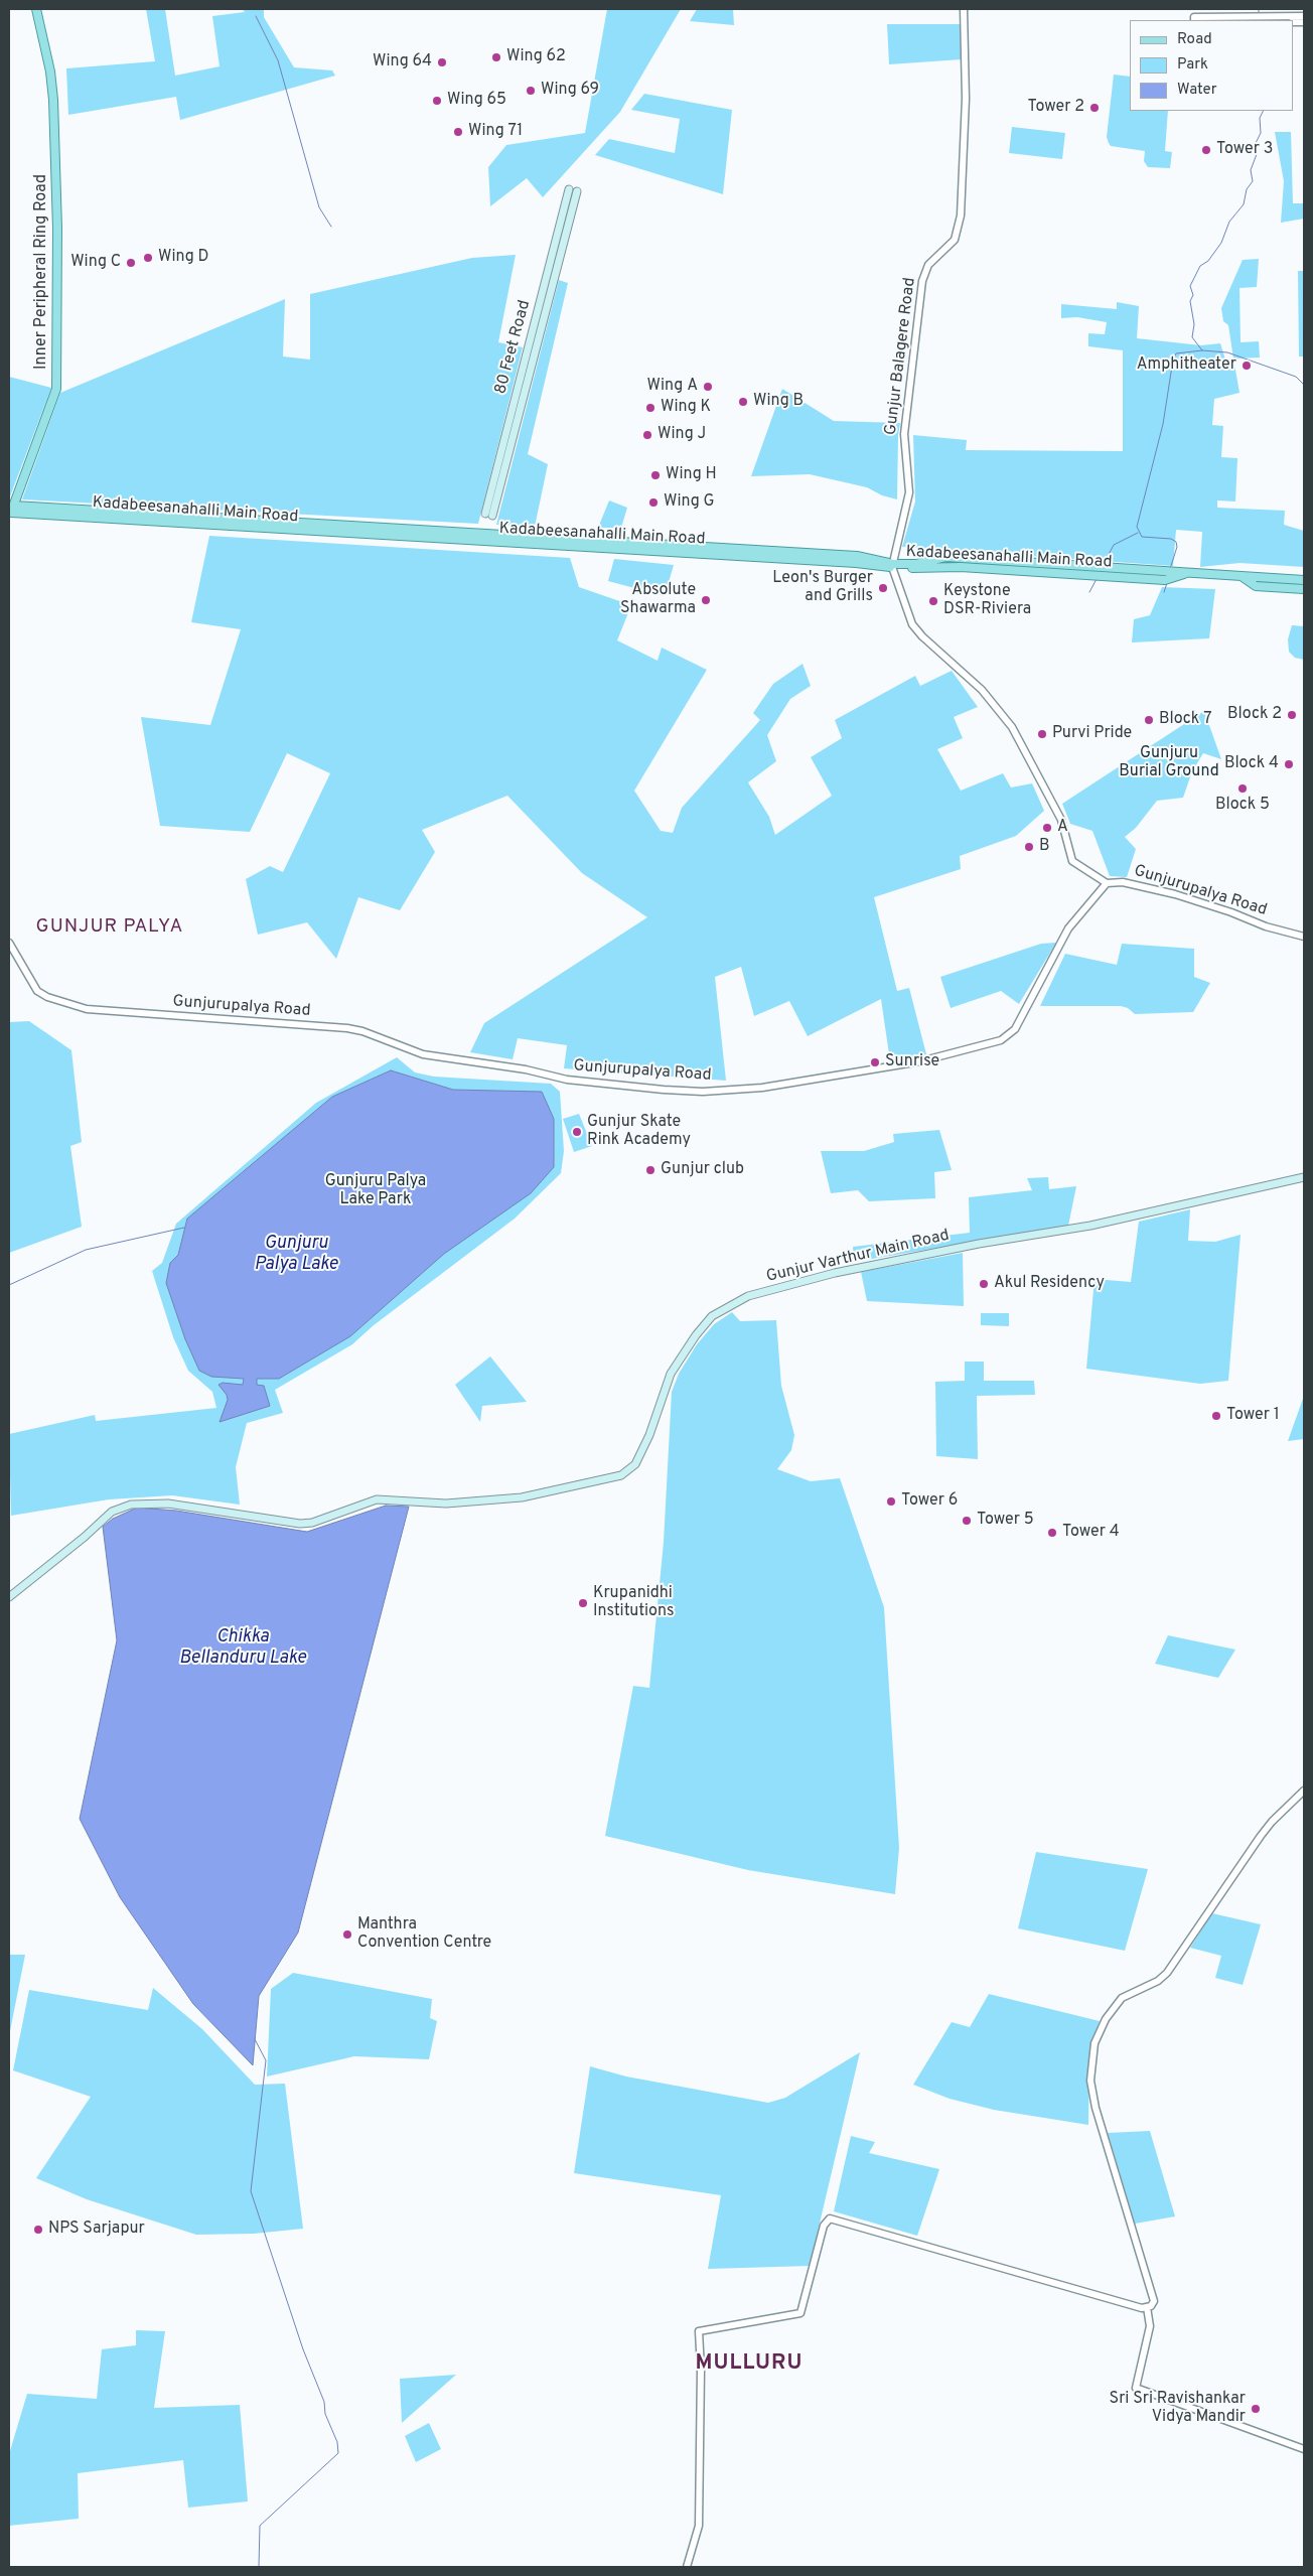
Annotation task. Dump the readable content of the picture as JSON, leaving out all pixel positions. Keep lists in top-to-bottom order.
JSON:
{
  "streets": {
    "main road": [
      "Inner Peripheral Ring Road",
      "80 Feet Road",
      "Kadabeesanahalli Main Road",
      "Gunjur Varthur Main Road"
    ],
    "street": ["Gunjur Balagere Road", "Gunjurupalya Road"]
  },
  "crossings": [
    ["Inner Peripheral Ring Road", "Kadabeesanahalli Main Road"],
    ["Gunjur Balagere Road", "Kadabeesanahalli Main Road"]
  ],
  "districts": ["GUNJUR PALYA", "MULLURU"],
  "water": ["Gunjuru Palya Lake", "Chikka Bellanduru Lake"],
  "parks": ["Gunjuru Burial Ground", "Gunjuru Palya Lake Park"],
  "places": [
    "Wing 62",
    "Wing 64",
    "Wing 69",
    "Wing 65",
    "Tower 2",
    "Wing 71",
    "Tower 3",
    "Wing D",
    "Wing C",
    "Amphitheater",
    "Wing A",
    "Wing B",
    "Wing K",
    "Wing J",
    "Wing H",
    "Wing G",
    "Leon's Burger and Grills",
    "Absolute Shawarma",
    "Keystone DSR-Riviera",
    "Block 2",
    "Block 7",
    "Purvi Pride",
    "Block 4",
    "Block 5",
    "A",
    "B",
    "Sunrise",
    "Gunjur Skate Rink Academy",
    "Gunjur club",
    "Akul Residency",
    "Tower 1",
    "Tower 6",
    "Tower 5",
    "Tower 4",
    "Krupanidhi Institutions",
    "Manthra Convention Centre",
    "NPS Sarjapur",
    "Sri Sri Ravishankar Vidya Mandir"
  ],
  "legend": ["Road", "Park", "Water"]
}
